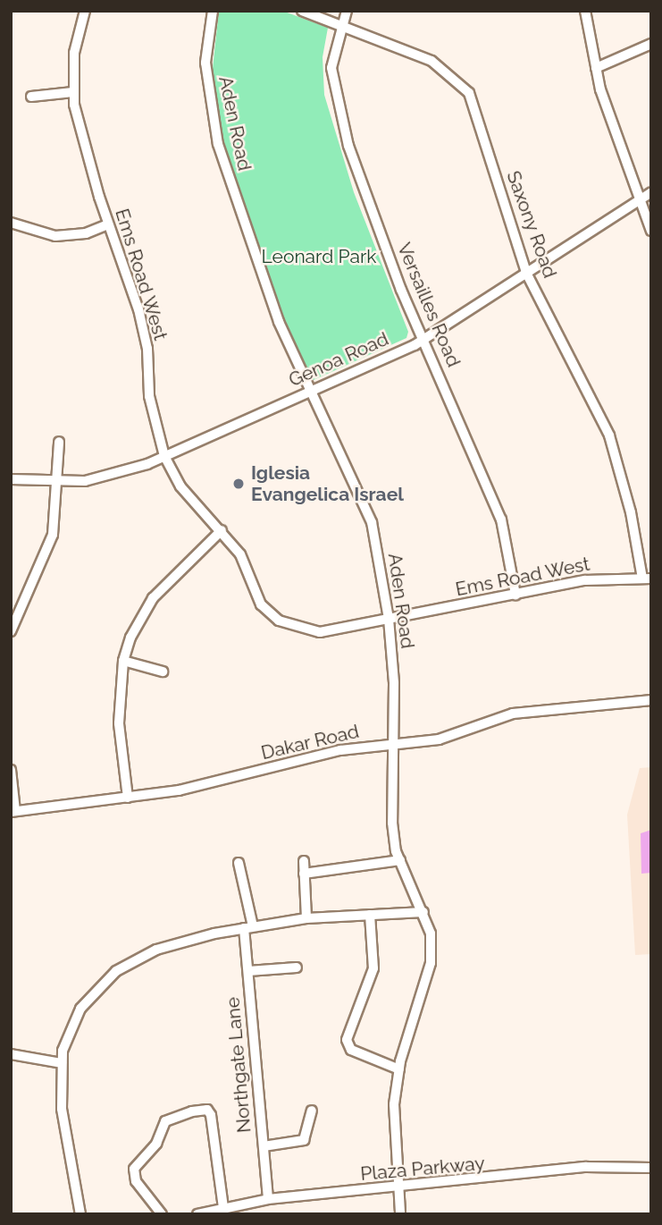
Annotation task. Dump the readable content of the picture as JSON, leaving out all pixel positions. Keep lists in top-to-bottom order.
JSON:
{
  "streets": {
    "street": [
      "Aden Road",
      "Saxony Road",
      "Ems Road West",
      "Versailles Road",
      "Genoa Road",
      "Dakar Road",
      "Northgate Lane",
      "Plaza Parkway"
    ]
  },
  "crossings": [
    ["Aden Road", "Ems Road West"],
    ["Aden Road", "Genoa Road"],
    ["Aden Road", "Dakar Road"],
    ["Aden Road", "Plaza Parkway"],
    ["Saxony Road", "Ems Road West"],
    ["Saxony Road", "Versailles Road"],
    ["Saxony Road", "Genoa Road"],
    ["Ems Road West", "Versailles Road"],
    ["Ems Road West", "Genoa Road"],
    ["Versailles Road", "Genoa Road"],
    ["Northgate Lane", "Plaza Parkway"]
  ],
  "parks": ["Leonard Park"],
  "places": ["Iglesia Evangelica Israel"]
}
